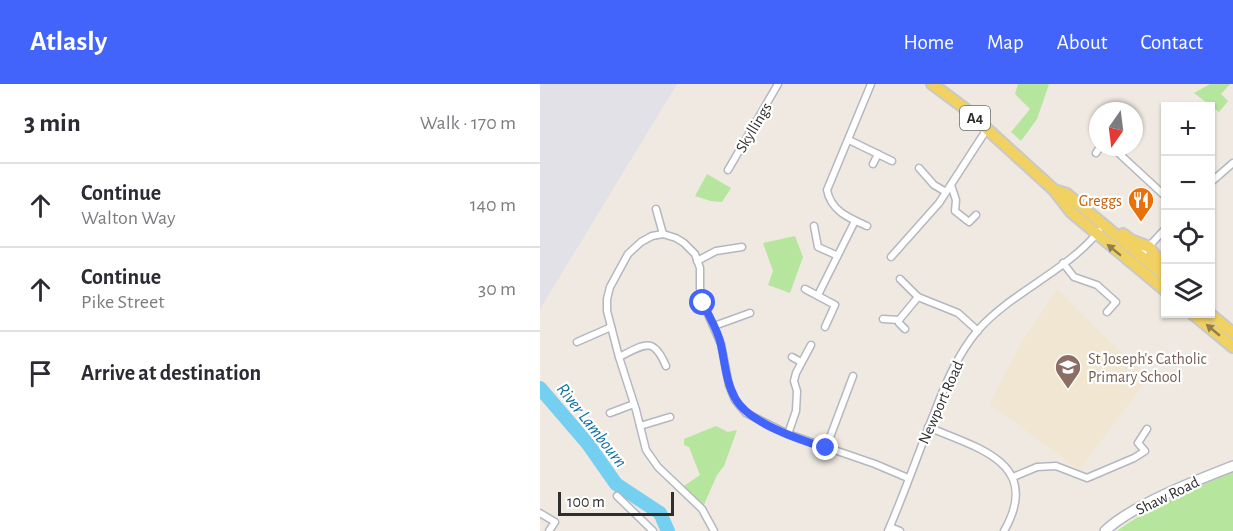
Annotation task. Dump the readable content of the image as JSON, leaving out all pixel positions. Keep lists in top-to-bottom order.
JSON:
{
  "streets": {
    "main road": ["A4", "Shaw Road"],
    "street": ["Skyllings", "Newport Road"]
  },
  "crossings": [
    ["A4", "Newport Road"]
  ],
  "water": ["River Lambourn"],
  "places": {
    "restaurant": ["Greggs"],
    "school or university": ["St Joseph's Catholic Primary School"]
  },
  "scale_bar": "100 m",
  "north": "bottom",
  "page": {
    "header": "Atlasly",
    "nav": [
      "Home",
      "Map",
      "About",
      "Contact"
    ],
    "heading": ["3 min", "Walk · 170 m"],
    "map_buttons": ["+", "−"],
    "list": [
      ["Continue", "Walton Way", "140 m"],
      ["Continue", "Pike Street", "30 m"],
      "Arrive at destination"
    ],
    "scale": "100 m"
  }
}
